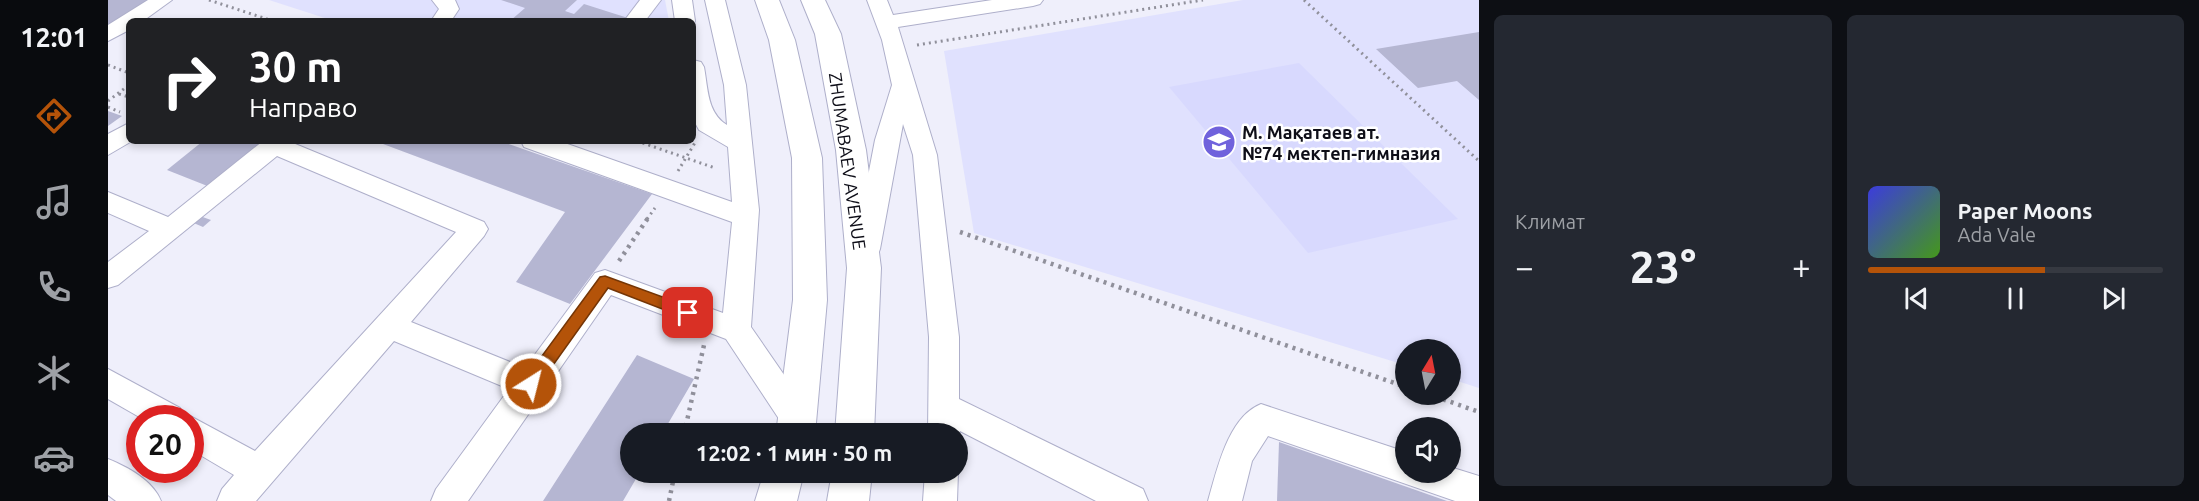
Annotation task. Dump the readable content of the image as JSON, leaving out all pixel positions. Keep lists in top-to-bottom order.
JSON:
{
  "streets": {
    "main road": ["ZHUMABAEV AVENUE"]
  },
  "places": {
    "school or university": ["М. Мақатаев ат. №74 мектеп-гимназия"]
  },
  "north": "top",
  "page": {
    "tabs": "12:01",
    "tile": "Климат",
    "turn": ["30 m", "Направо"],
    "song": ["Paper Moons", "Ada Vale"],
    "heat": ["−", "23°", "+"],
    "limit": "20",
    "trip": "12:02 · 1 мин · 50 m"
  }
}
